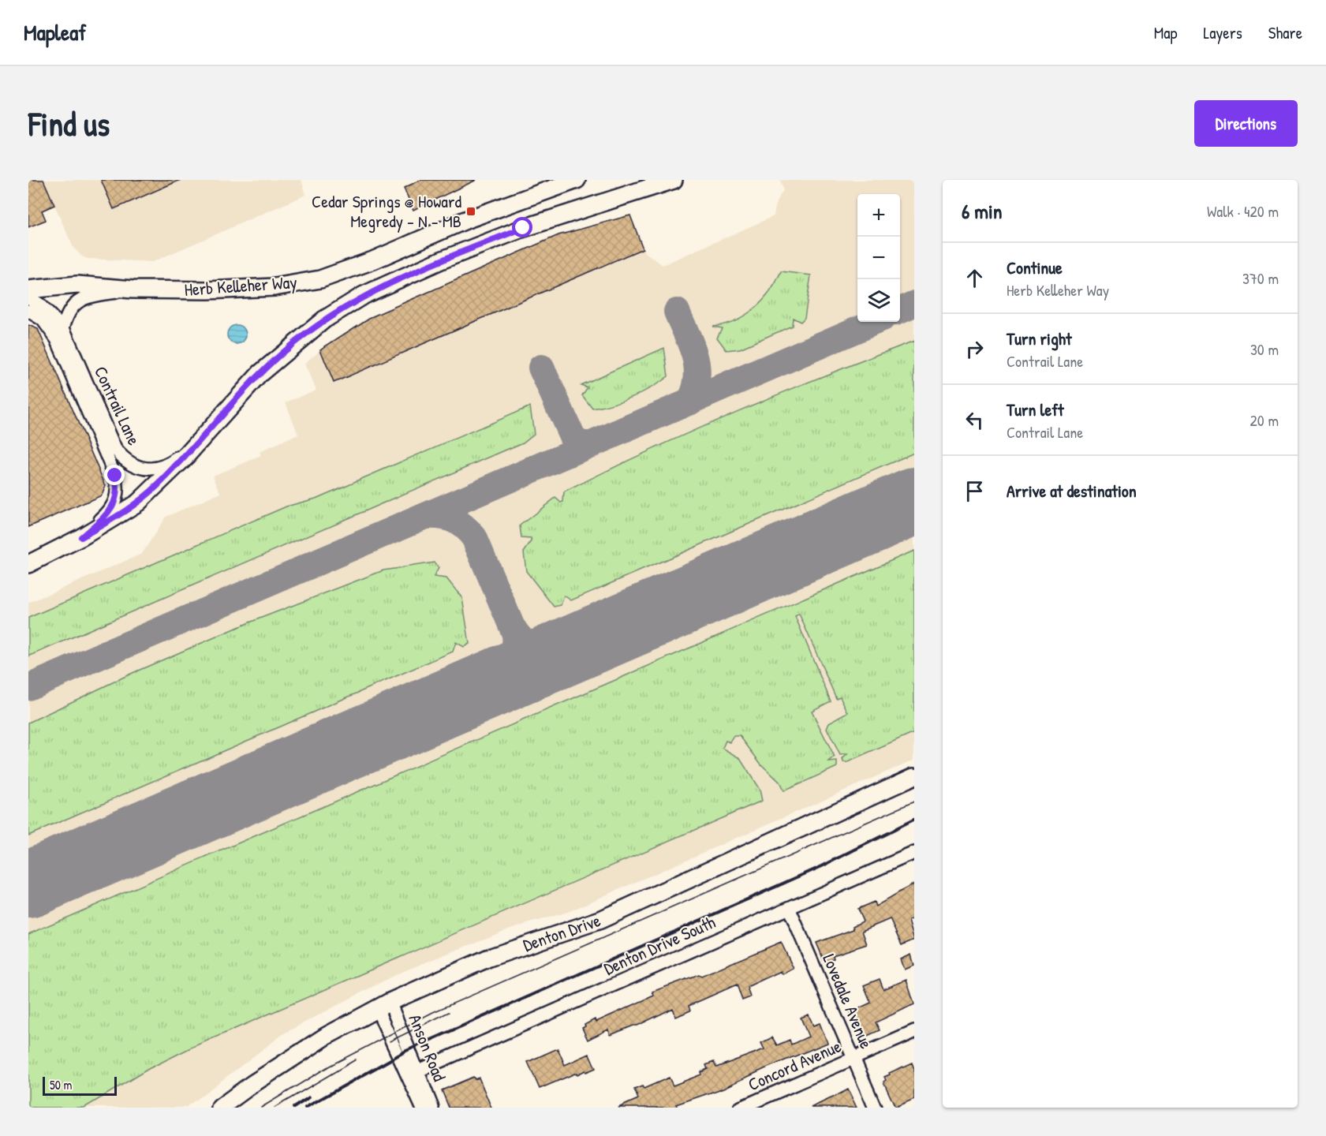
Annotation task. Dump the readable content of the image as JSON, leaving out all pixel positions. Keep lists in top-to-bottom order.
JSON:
{
  "streets": {
    "main road": ["Herb Kelleher Way", "Denton Drive"],
    "street": [
      "Contrail Lane",
      "Denton Drive South",
      "Lovedale Avenue",
      "Anson Road",
      "Concord Avenue"
    ]
  },
  "crossings": [
    ["Denton Drive", "Anson Road"],
    ["Denton Drive South", "Lovedale Avenue"],
    ["Denton Drive South", "Anson Road"],
    ["Lovedale Avenue", "Concord Avenue"]
  ],
  "places": {
    "transit": ["Cedar Springs @ Howard Megredy - N - MB"]
  },
  "scale_bar": "50 m",
  "page": {
    "header": "Mapleaf",
    "nav": ["Map", "Layers", "Share"],
    "buttons": "Directions",
    "title": "Find us",
    "heading": ["6 min", "Walk · 420 m"],
    "map_buttons": ["+", "−"],
    "list": [
      ["Continue", "Herb Kelleher Way", "370 m"],
      ["Turn right", "Contrail Lane", "30 m"],
      ["Turn left", "Contrail Lane", "20 m"],
      "Arrive at destination"
    ],
    "scale": "50 m"
  }
}
